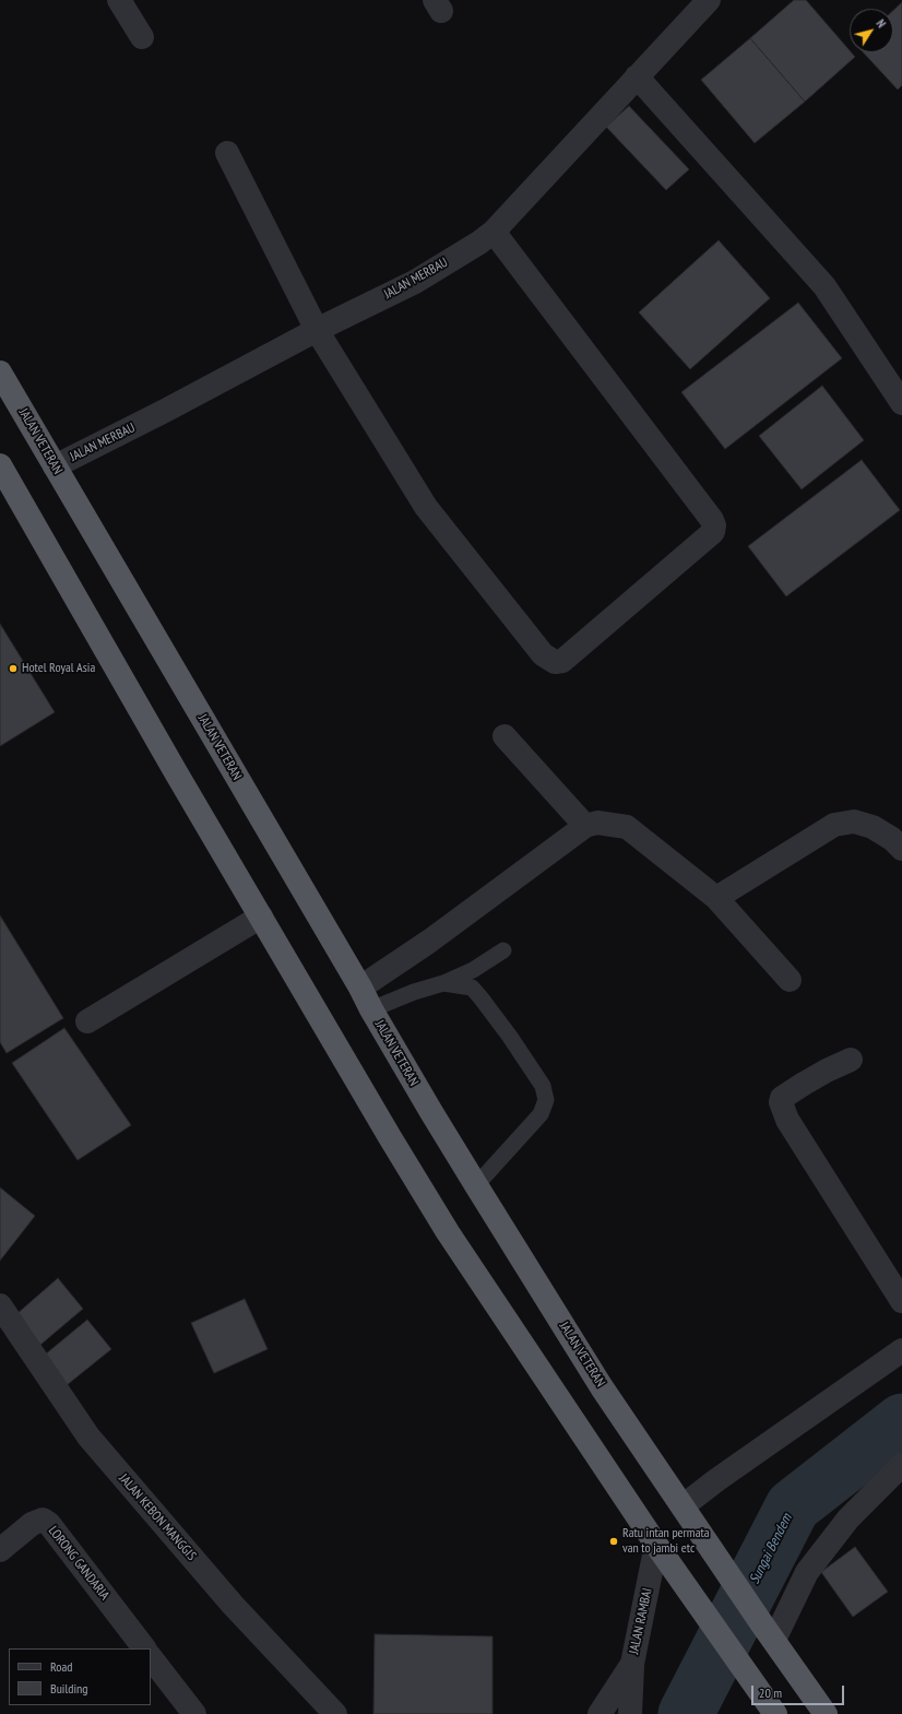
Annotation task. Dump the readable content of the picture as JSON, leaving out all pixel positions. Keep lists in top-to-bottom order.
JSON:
{
  "streets": {
    "highway": ["JALAN VETERAN"],
    "street": [
      "JALAN MERBAU",
      "JALAN KEBON MANGGIS",
      "LORONG GANDARIA",
      "JALAN RAMBAI"
    ]
  },
  "crossings": [
    ["JALAN MERBAU", "JALAN VETERAN"]
  ],
  "water": ["Sungai Bendem"],
  "places": ["Hotel Royal Asia", "Ratu intan permata van to jambi etc"],
  "legend": ["Road", "Building"],
  "scale_bar": "20 m",
  "north": "top right"
}
